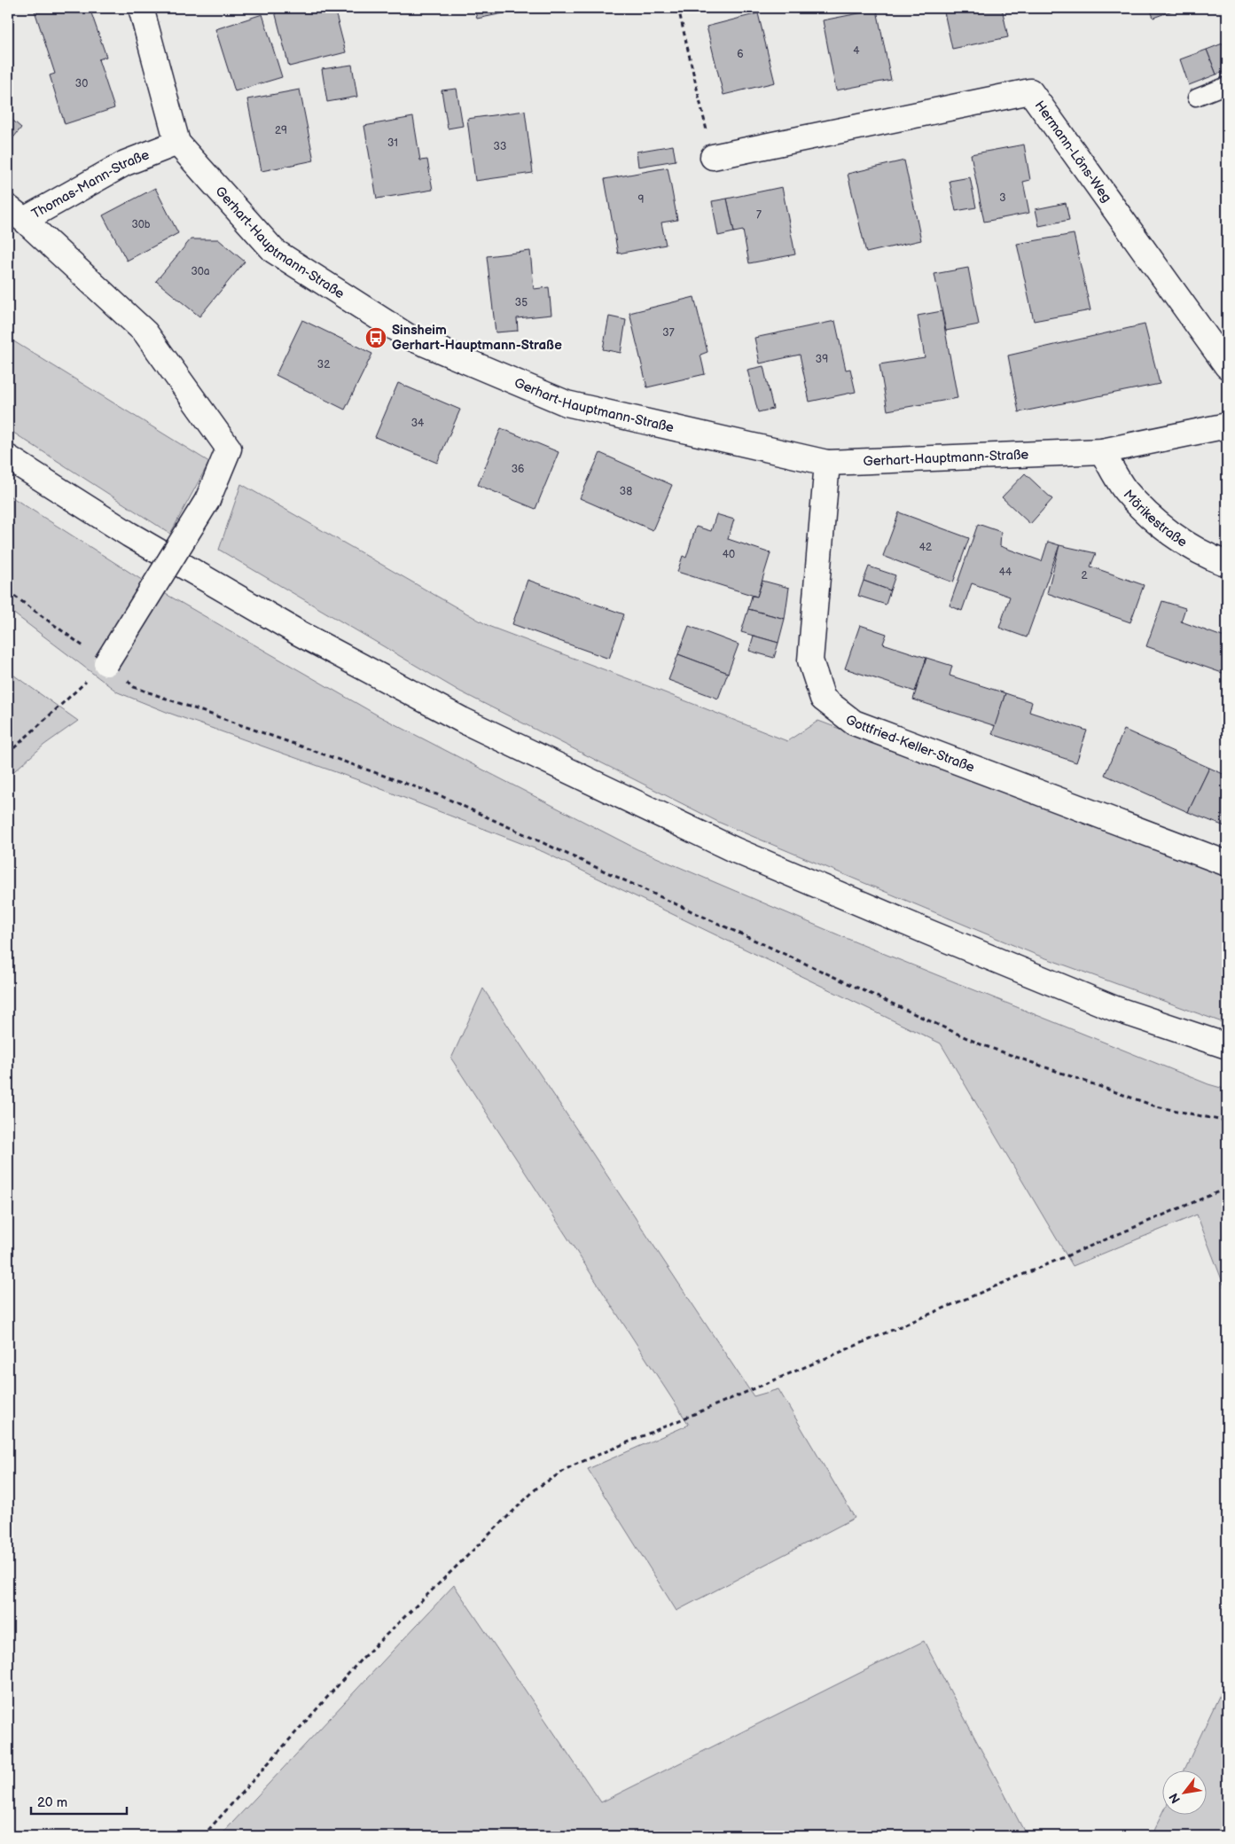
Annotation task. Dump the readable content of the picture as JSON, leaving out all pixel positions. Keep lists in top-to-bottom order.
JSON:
{
  "streets": {
    "main road": [
      "Hermann-Löns-Weg",
      "Thomas-Mann-Straße",
      "Gerhart-Hauptmann-Straße",
      "Mörikestraße",
      "Gottfried-Keller-Straße"
    ]
  },
  "crossings": [
    ["Thomas-Mann-Straße", "Gerhart-Hauptmann-Straße"],
    ["Gerhart-Hauptmann-Straße", "Mörikestraße"],
    ["Gerhart-Hauptmann-Straße", "Gottfried-Keller-Straße"]
  ],
  "places": {
    "bus stop": ["Sinsheim Gerhart-Hauptmann-Straße"]
  },
  "house_numbers": [
    "4",
    "6",
    "30",
    "29",
    "31",
    "33",
    "3",
    "9",
    "7",
    "30b",
    "30a",
    "35",
    "37",
    "39",
    "32",
    "34",
    "36",
    "38",
    "42",
    "40",
    "44",
    "2"
  ],
  "scale_bar": "20 m",
  "north": "bottom left"
}
